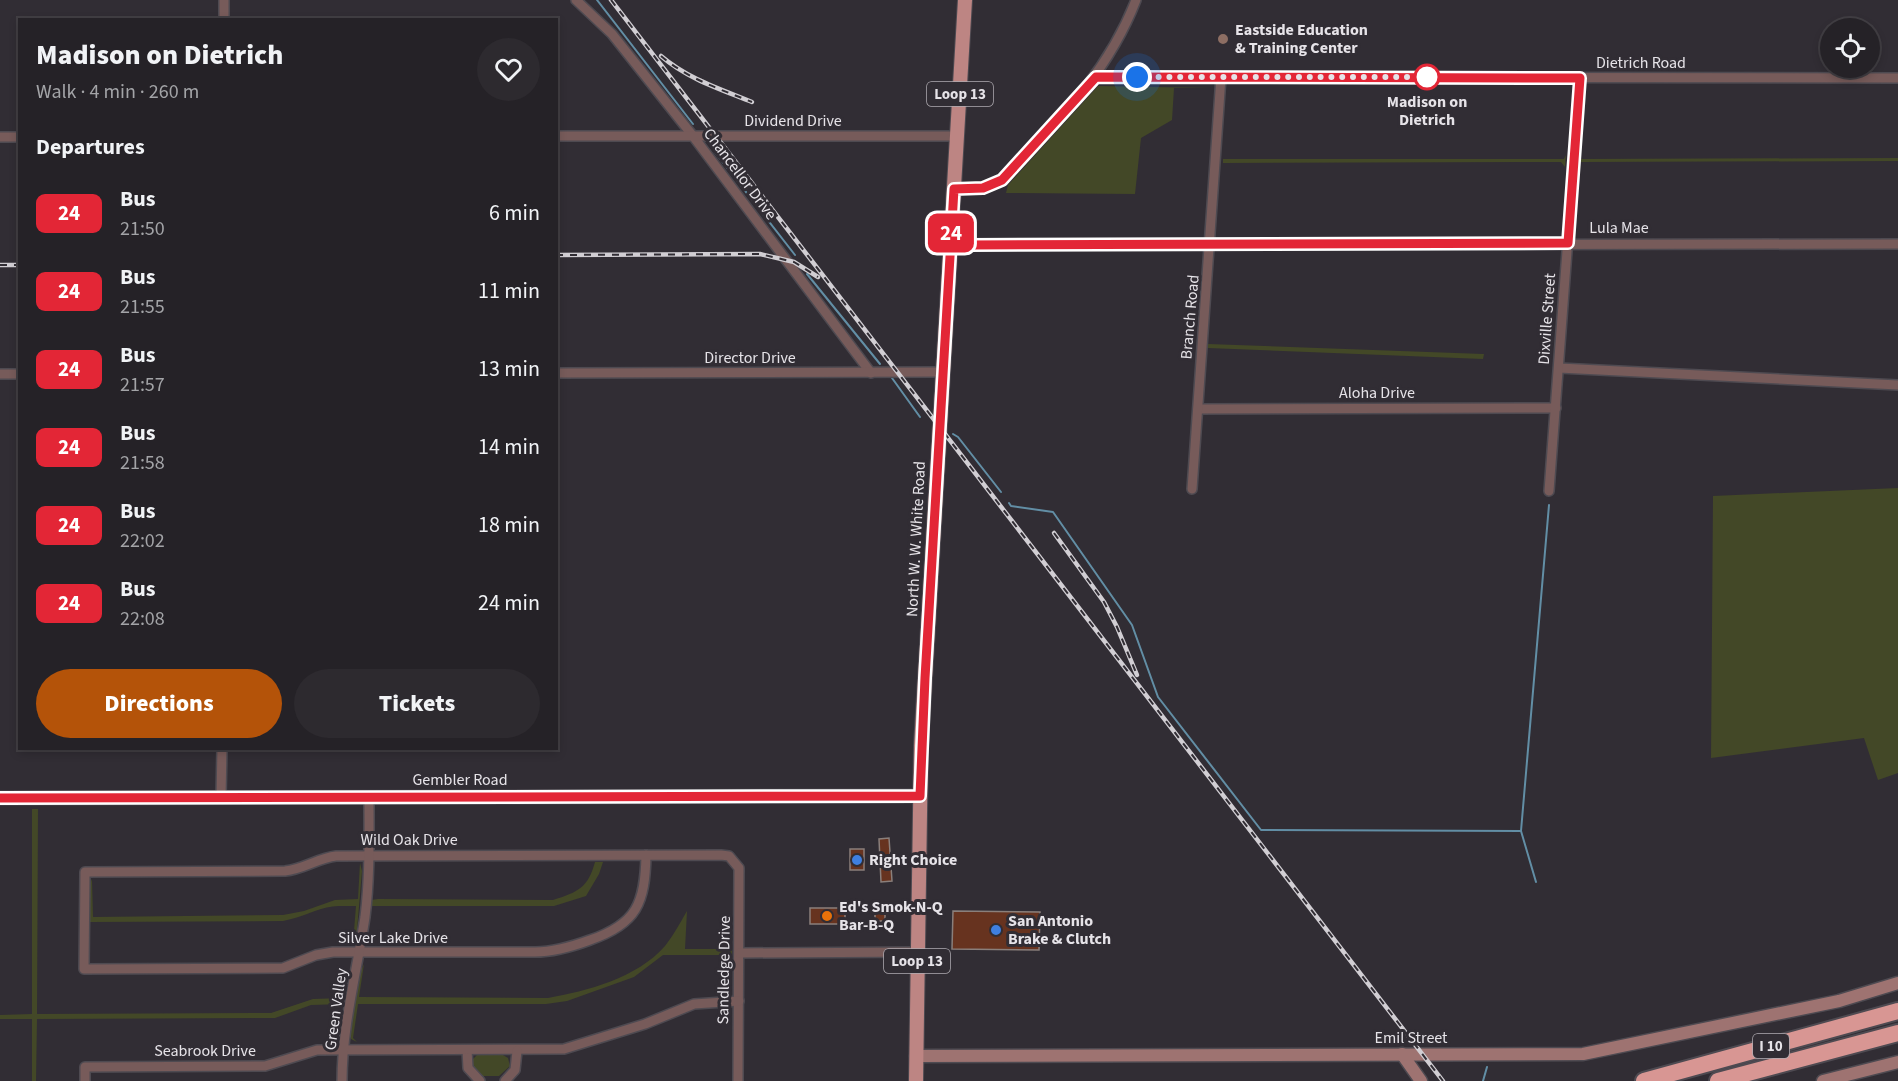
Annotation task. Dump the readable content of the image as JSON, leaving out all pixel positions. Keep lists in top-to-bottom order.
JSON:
{
  "streets": {
    "highway": ["I 10"],
    "main road": [
      "Loop 13",
      "North W. W. White Road",
      "Gembler Road",
      "Emil Street"
    ],
    "street": [
      "Dietrich Road",
      "Dividend Drive",
      "Chancellor Drive",
      "Lula Mae",
      "Branch Road",
      "Dixville Street",
      "Director Drive",
      "Aloha Drive",
      "Wild Oak Drive",
      "Silver Lake Drive",
      "Sandledge Drive",
      "Green Valley",
      "Seabrook Drive"
    ]
  },
  "crossings": [
    ["Dietrich Road", "Branch Road"],
    ["Dietrich Road", "Dixville Street"],
    ["Dividend Drive", "Chancellor Drive"],
    ["Dividend Drive", "North W. W. White Road"],
    ["Chancellor Drive", "Director Drive"],
    ["Lula Mae", "Branch Road"],
    ["Lula Mae", "Dixville Street"],
    ["Lula Mae", "North W. W. White Road"],
    ["Branch Road", "Aloha Drive"],
    ["Dixville Street", "Aloha Drive"],
    ["Director Drive", "North W. W. White Road"],
    ["North W. W. White Road", "Gembler Road"],
    ["North W. W. White Road", "Emil Street"],
    ["Gembler Road", "Green Valley"],
    ["Wild Oak Drive", "Silver Lake Drive"],
    ["Wild Oak Drive", "Sandledge Drive"],
    ["Wild Oak Drive", "Green Valley"],
    ["Silver Lake Drive", "Green Valley"],
    ["Sandledge Drive", "Seabrook Drive"],
    ["Green Valley", "Seabrook Drive"]
  ],
  "places": [
    "Eastside Education & Training Center",
    "Madison on Dietrich",
    "Right Choice",
    "Ed's Smok-N-Q Bar-B-Q",
    "San Antonio Brake & Clutch"
  ],
  "lines": ["bus line 24"],
  "page": {
    "on_map": "24",
    "heading": [
      ["Madison on Dietrich", "Walk · 4 min · 260 m"],
      "Departures"
    ],
    "list": [
      {
        "mark": "24",
        "name": "Bus",
        "note": "21:50",
        "value": "6 min"
      },
      {
        "mark": "24",
        "name": "Bus",
        "note": "21:55",
        "value": "11 min"
      },
      {
        "mark": "24",
        "name": "Bus",
        "note": "21:57",
        "value": "13 min"
      },
      {
        "mark": "24",
        "name": "Bus",
        "note": "21:58",
        "value": "14 min"
      },
      {
        "mark": "24",
        "name": "Bus",
        "note": "22:02",
        "value": "18 min"
      },
      {
        "mark": "24",
        "name": "Bus",
        "note": "22:08",
        "value": "24 min"
      }
    ],
    "buttons": ["Directions", "Tickets"]
  }
}
